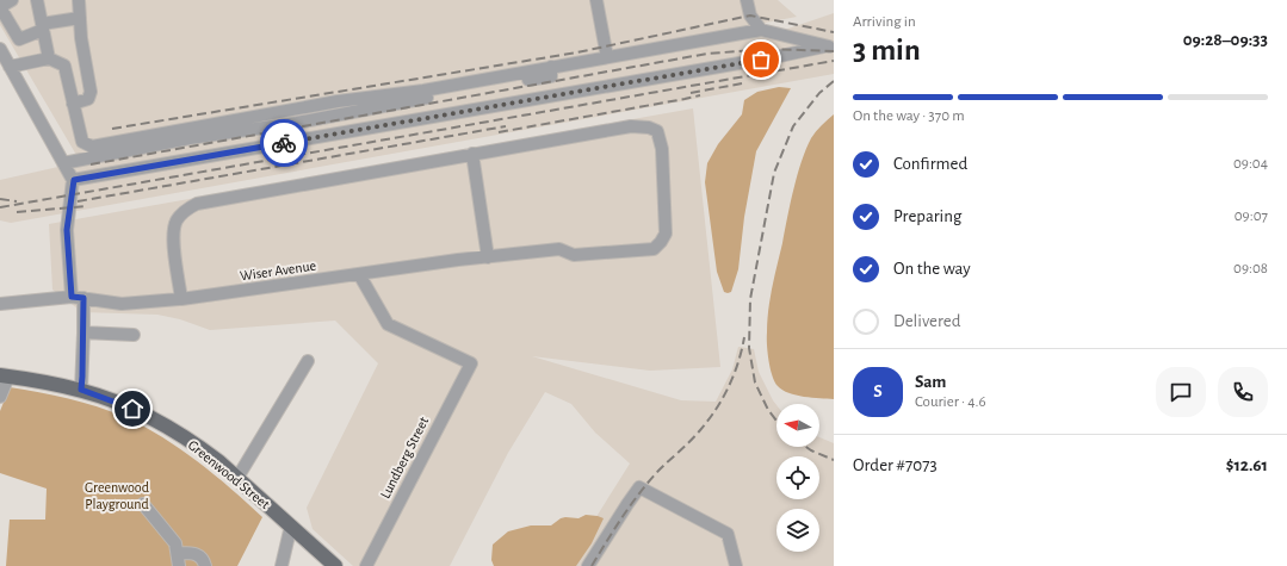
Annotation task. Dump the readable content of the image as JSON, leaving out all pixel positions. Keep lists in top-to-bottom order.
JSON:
{
  "streets": {
    "main road": ["Greenwood Street"],
    "street": ["Wiser Avenue", "Lundberg Street"]
  },
  "crossings": [
    ["Wiser Avenue", "Lundberg Street"]
  ],
  "parks": ["Greenwood Playground"],
  "north": "left",
  "page": {
    "heading": ["3 min", "Arriving in", "09:28–09:33"],
    "panel": [
      "Sam",
      "Courier · 4.6",
      "Order #7073",
      "$12.61"
    ],
    "bar": "On the way · 370 m",
    "list": [
      ["Confirmed", "09:04"],
      ["Preparing", "09:07"],
      ["On the way", "09:08"],
      "Delivered"
    ],
    "round": "S"
  }
}
